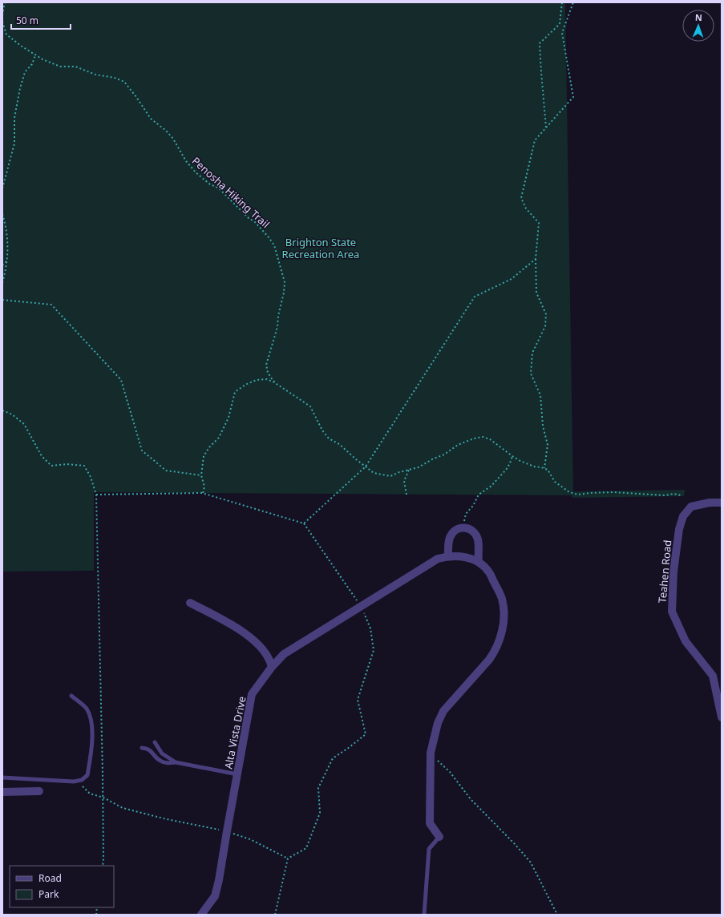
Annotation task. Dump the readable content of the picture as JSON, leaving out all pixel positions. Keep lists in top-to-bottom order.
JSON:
{
  "streets": {
    "street": ["Teahen Road", "Alta Vista Drive"],
    "path": ["Penosha Hiking Trail"]
  },
  "parks": ["Brighton State Recreation Area"],
  "legend": ["Road", "Park"],
  "scale_bar": "50 m",
  "north": "top"
}
